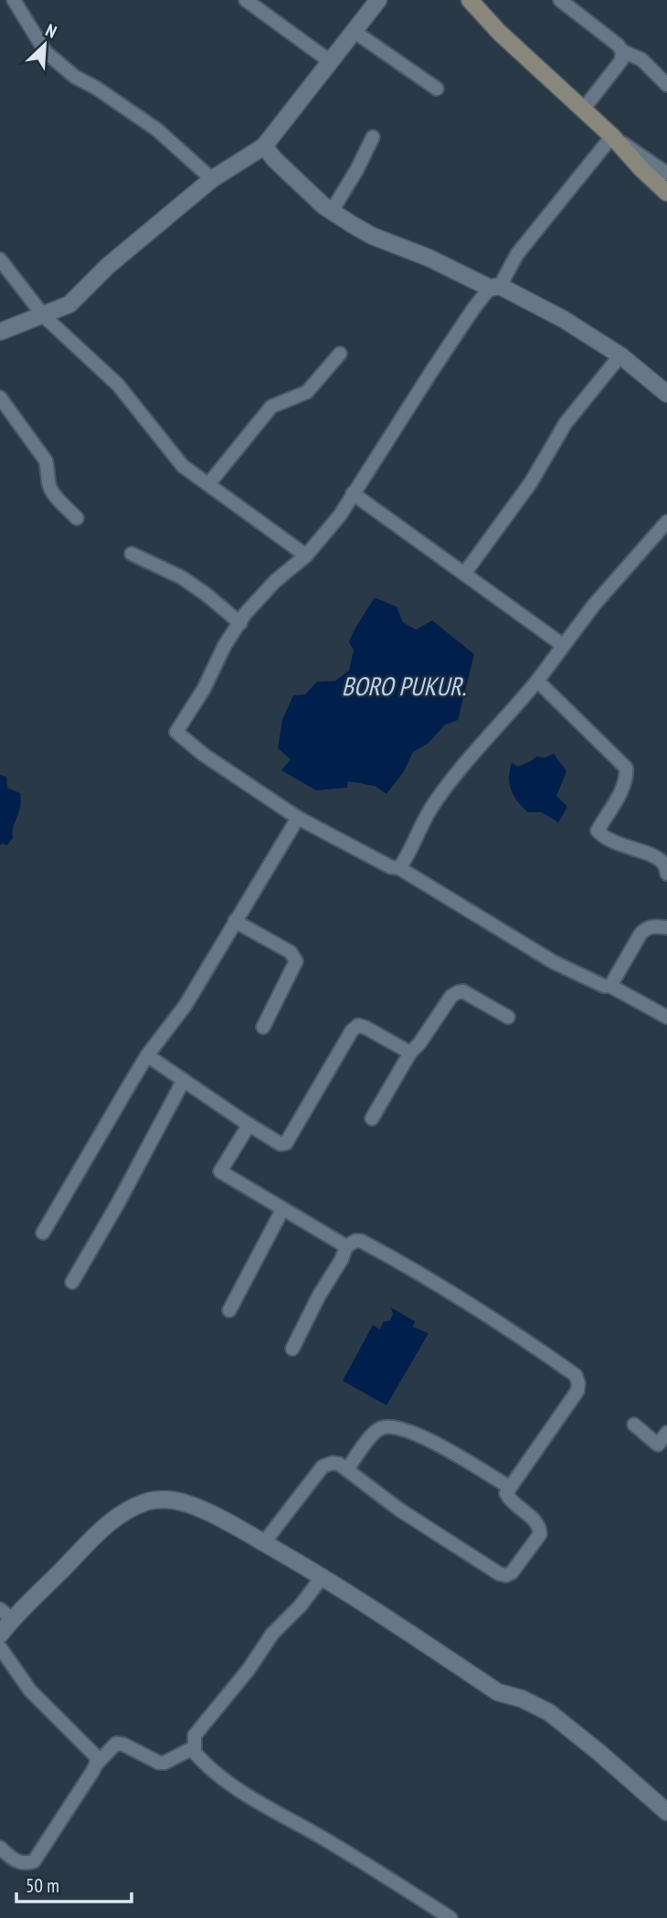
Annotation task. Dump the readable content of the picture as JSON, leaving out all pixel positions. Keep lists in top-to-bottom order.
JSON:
{
  "water": ["BORO PUKUR."],
  "scale_bar": "50 m",
  "north": "top right"
}
